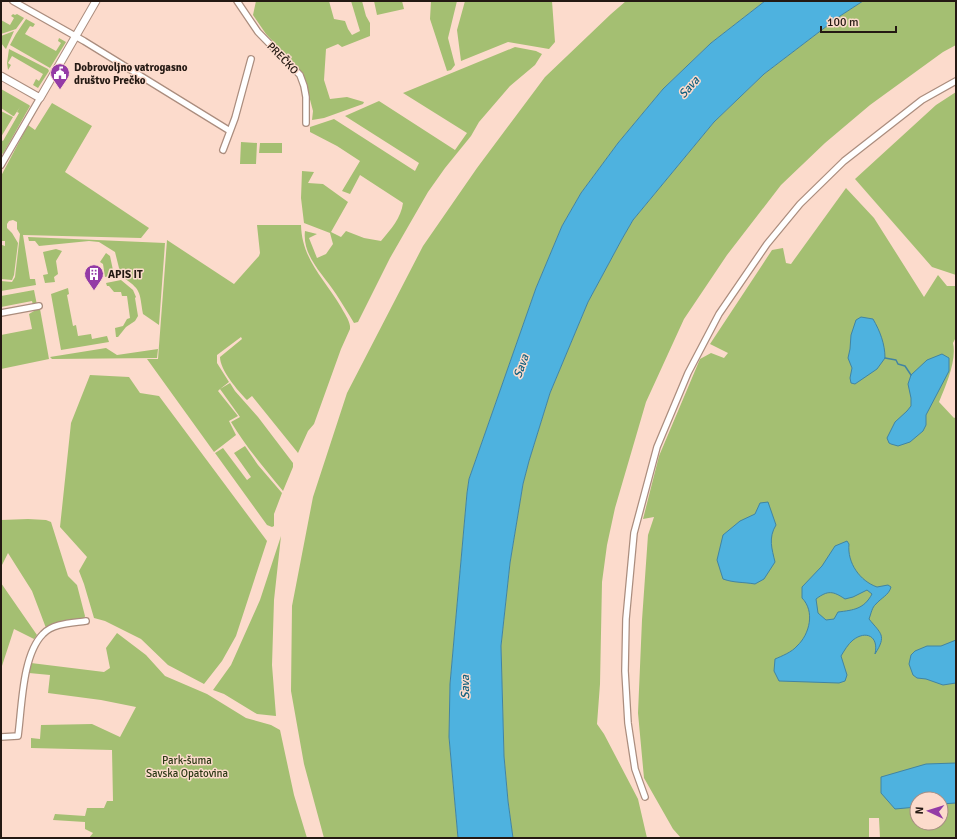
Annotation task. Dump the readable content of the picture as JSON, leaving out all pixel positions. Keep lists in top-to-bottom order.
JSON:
{
  "streets": {
    "street": ["PREČKO"]
  },
  "water": ["Sava"],
  "parks": ["Park-šuma Savska Opatovina"],
  "places": {
    "public building": ["Dobrovoljno vatrogasno društvo Prečko"],
    "building": ["APIS IT"]
  },
  "scale_bar": "100 m",
  "north": "left"
}
